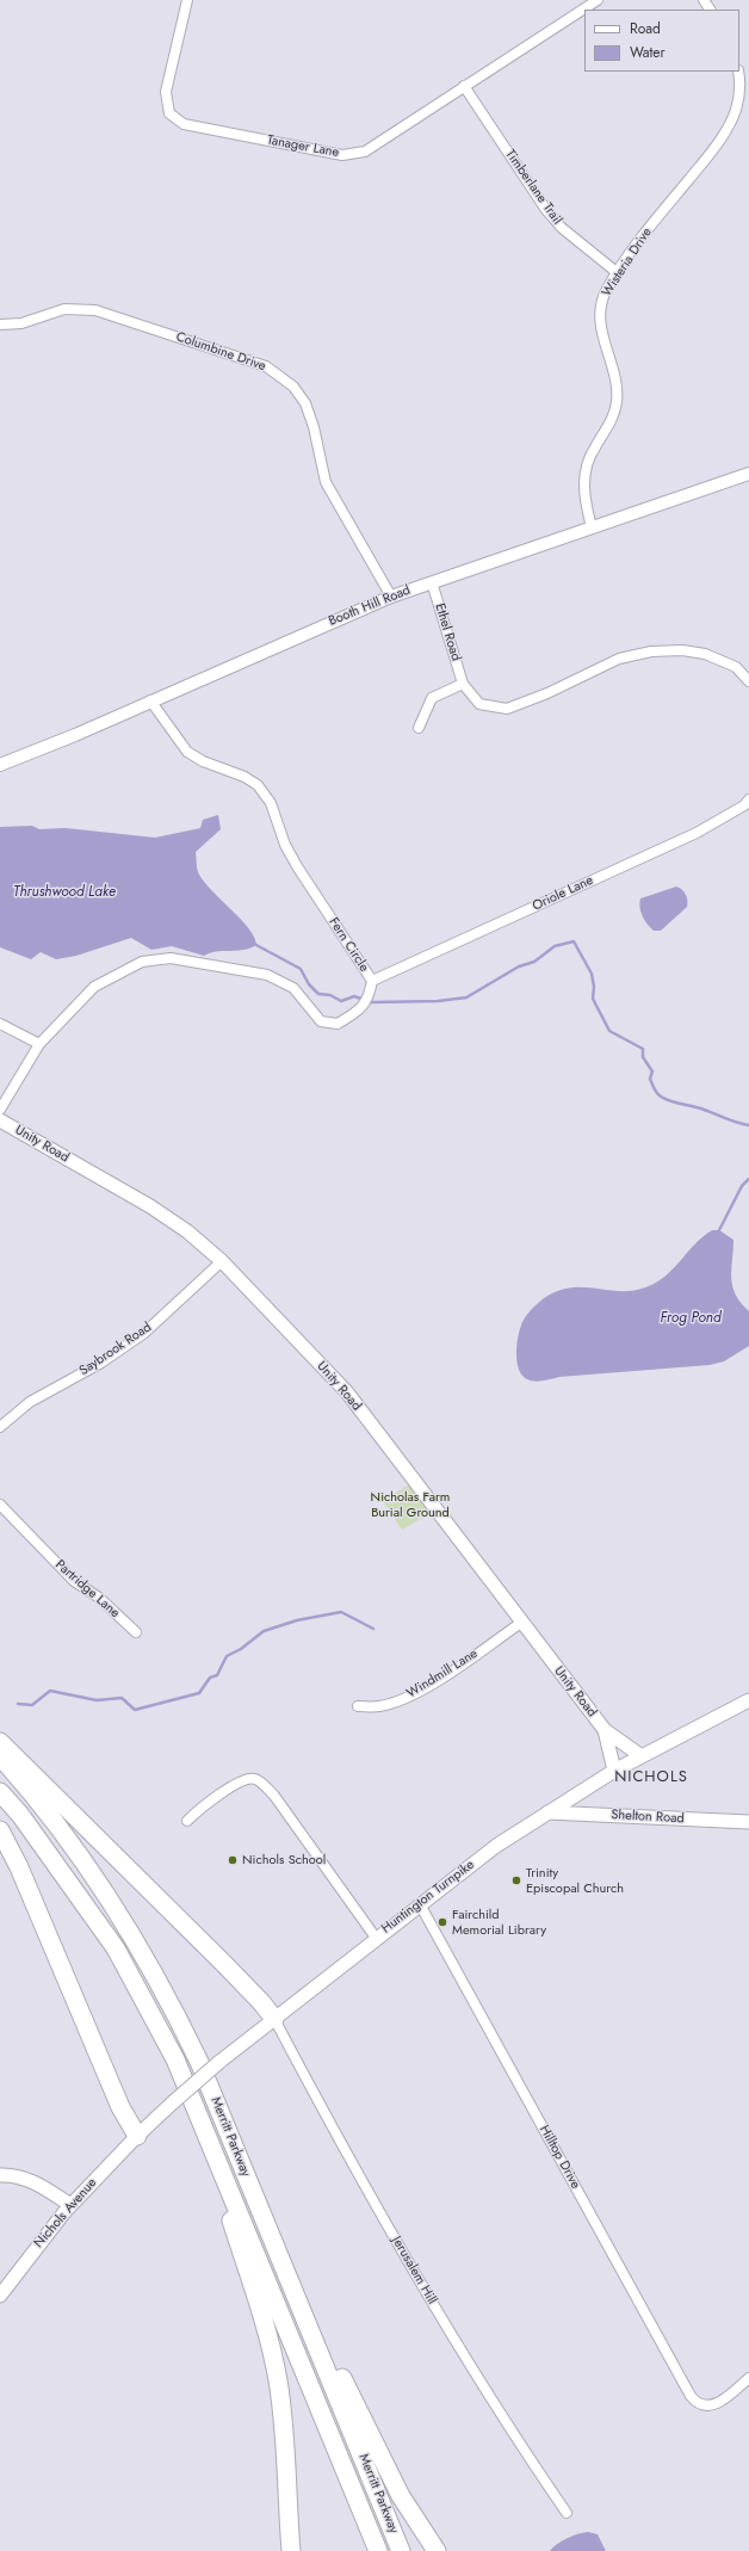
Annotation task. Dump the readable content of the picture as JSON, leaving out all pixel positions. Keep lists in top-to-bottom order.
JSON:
{
  "streets": {
    "highway": ["Merritt Parkway"],
    "main road": [
      "Unity Road",
      "Shelton Road",
      "Huntington Turnpike",
      "Nichols Avenue"
    ],
    "street": [
      "Tanager Lane",
      "Timberlane Trail",
      "Wisteria Drive",
      "Columbine Drive",
      "Booth Hill Road",
      "Ethel Road",
      "Oriole Lane",
      "Fern Circle",
      "Saybrook Road",
      "Partridge Lane",
      "Windmill Lane",
      "Hilltop Drive",
      "Jerusalem Hill"
    ]
  },
  "crossings": [
    ["Tanager Lane", "Timberlane Trail"],
    ["Timberlane Trail", "Wisteria Drive"],
    ["Wisteria Drive", "Booth Hill Road"],
    ["Columbine Drive", "Booth Hill Road"],
    ["Booth Hill Road", "Ethel Road"],
    ["Booth Hill Road", "Fern Circle"],
    ["Oriole Lane", "Fern Circle"],
    ["Unity Road", "Saybrook Road"],
    ["Unity Road", "Windmill Lane"],
    ["Unity Road", "Huntington Turnpike"],
    ["Shelton Road", "Huntington Turnpike"],
    ["Huntington Turnpike", "Hilltop Drive"],
    ["Huntington Turnpike", "Nichols Avenue"],
    ["Huntington Turnpike", "Jerusalem Hill"]
  ],
  "districts": ["NICHOLS"],
  "water": ["Thrushwood Lake", "Frog Pond"],
  "parks": ["Nicholas Farm Burial Ground"],
  "places": ["Nichols School", "Trinity Episcopal Church", "Fairchild Memorial Library"],
  "legend": ["Road", "Water"]
}
